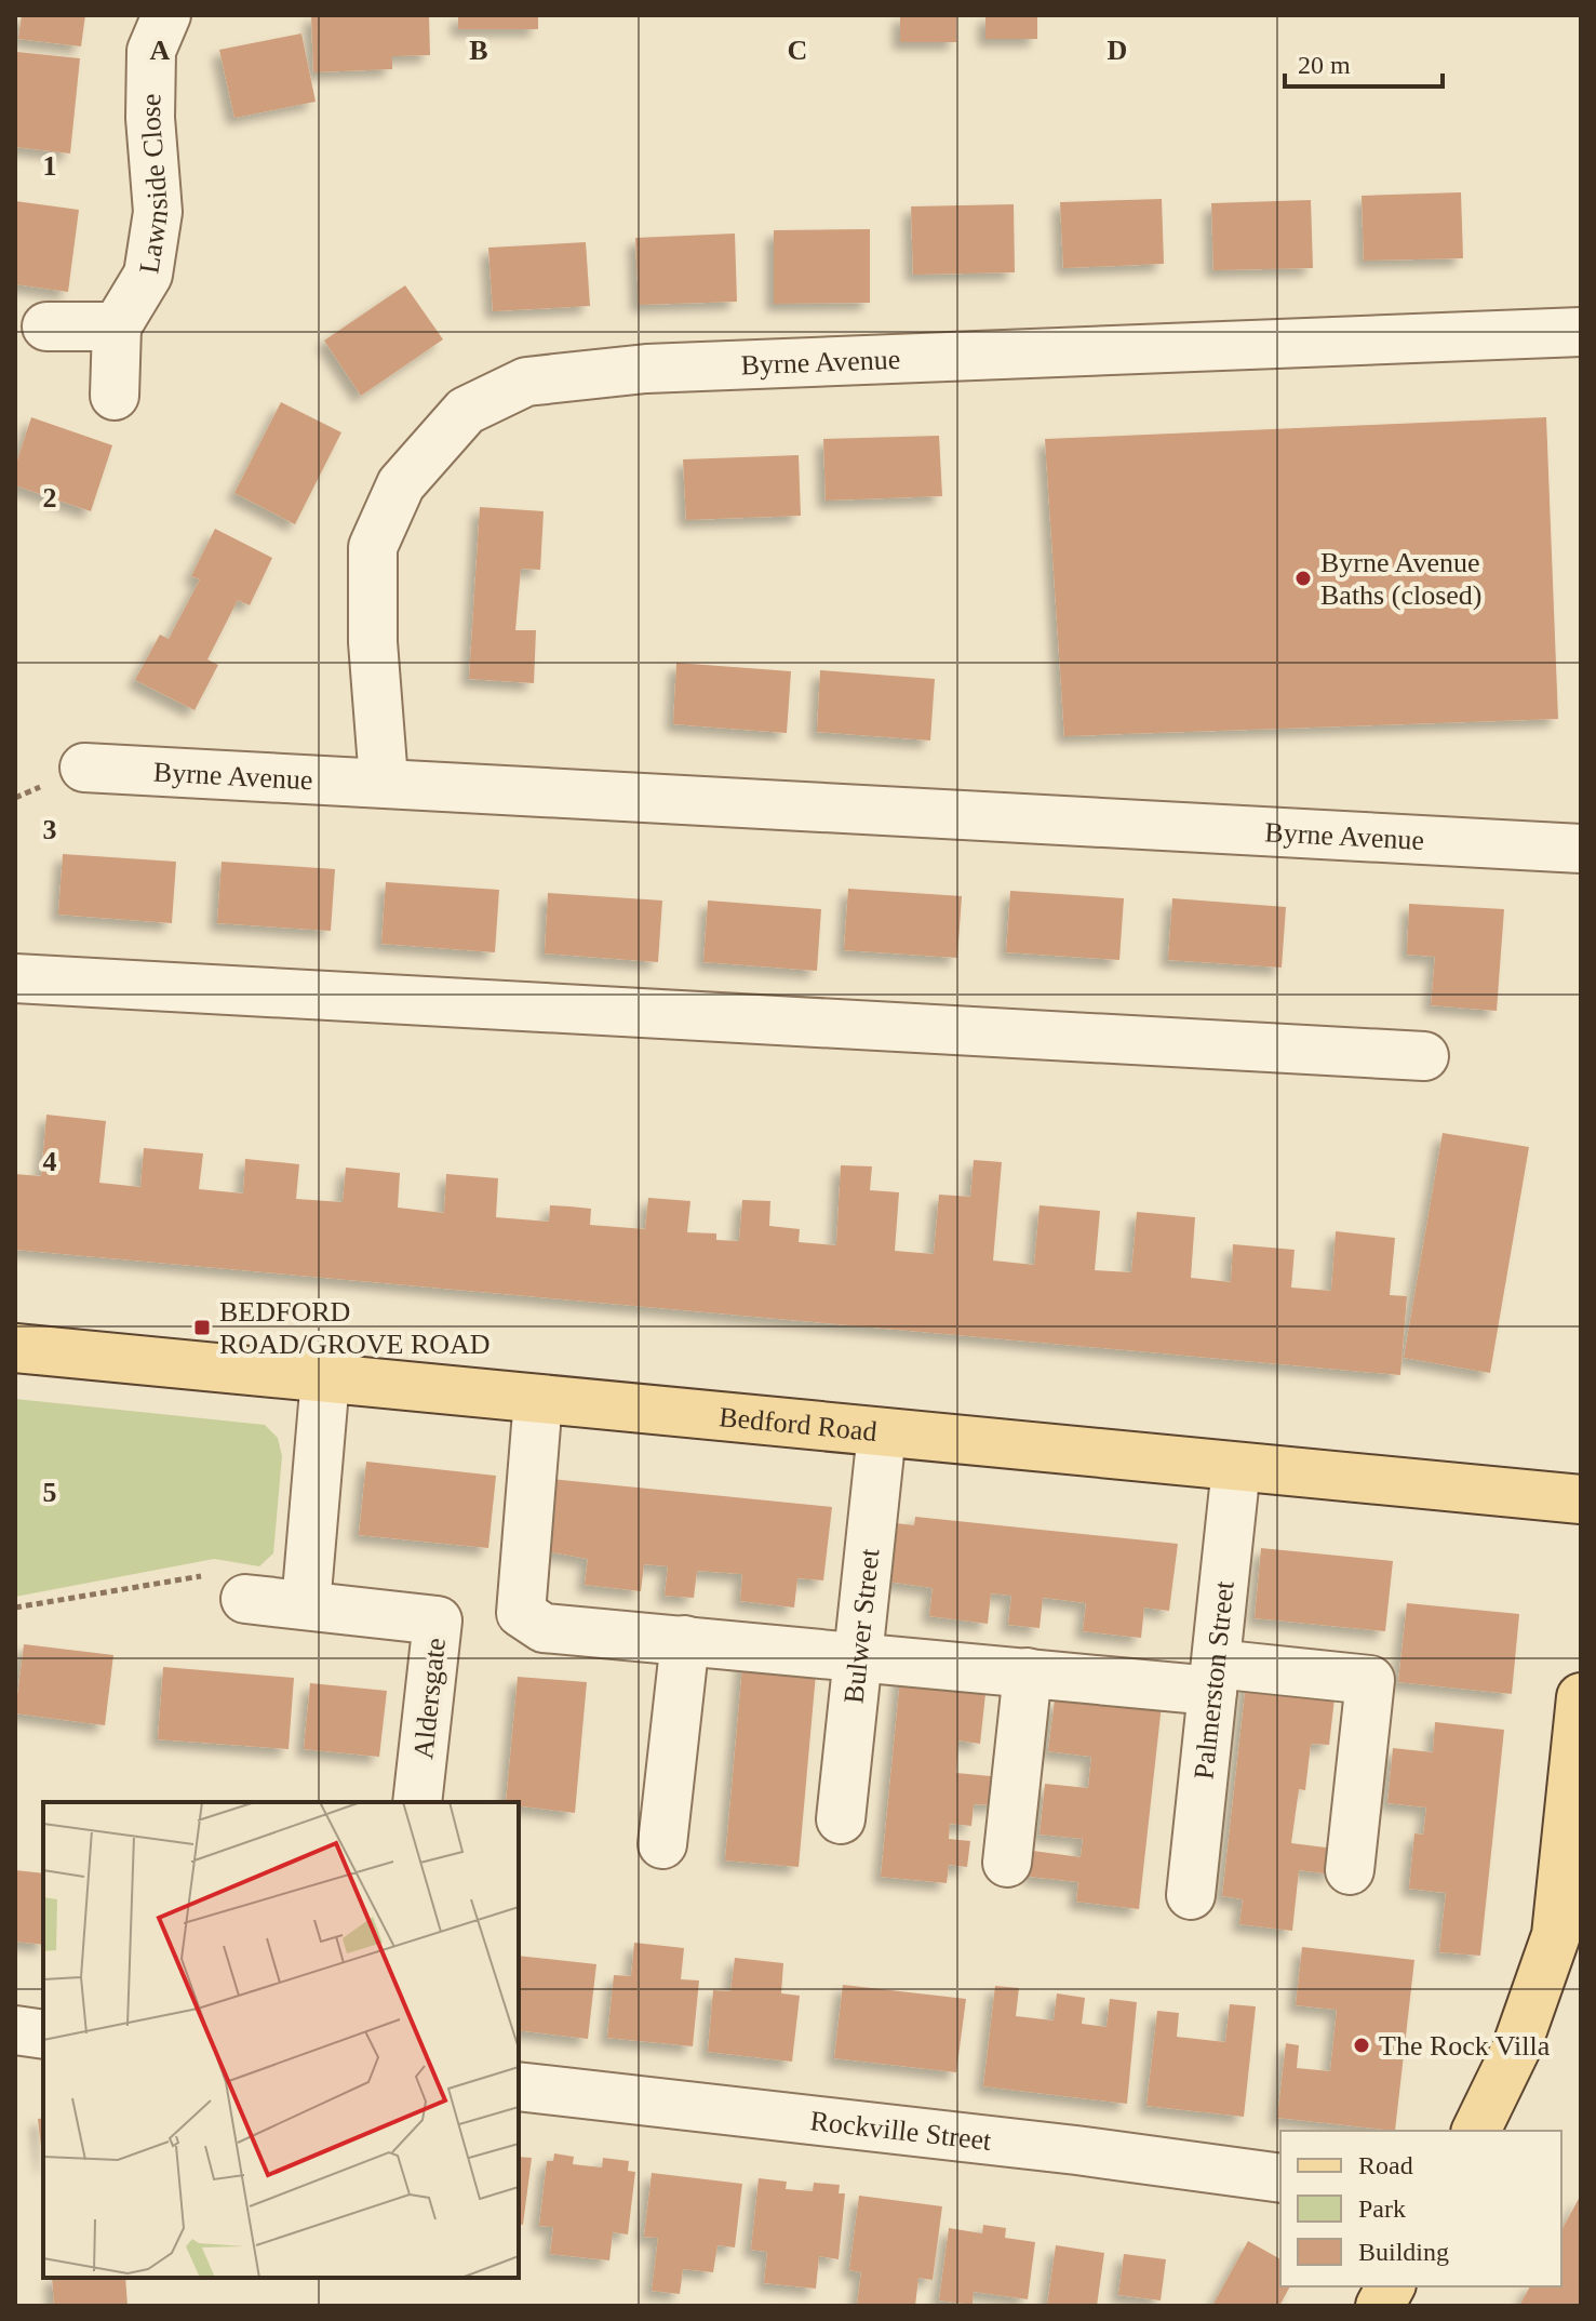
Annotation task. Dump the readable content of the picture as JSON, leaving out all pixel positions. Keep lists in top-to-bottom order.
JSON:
{
  "streets": {
    "main road": ["Bedford Road"],
    "street": [
      "Lawnside Close",
      "Byrne Avenue",
      "Bulwer Street",
      "Palmerston Street",
      "Aldersgate",
      "Rockville Street"
    ]
  },
  "crossings": [
    ["Bedford Road", "Bulwer Street"],
    ["Bedford Road", "Palmerston Street"]
  ],
  "places": {
    "other": ["Byrne Avenue Baths (closed)", "The Rock Villa"],
    "transit": ["BEDFORD ROAD/GROVE ROAD"]
  },
  "legend": ["Road", "Park", "Building"],
  "scale_bar": "20 m",
  "grid": {
    "columns": [
      "A",
      "B",
      "C",
      "D"
    ],
    "rows": [
      "1",
      "2",
      "3",
      "4",
      "5"
    ]
  }
}
